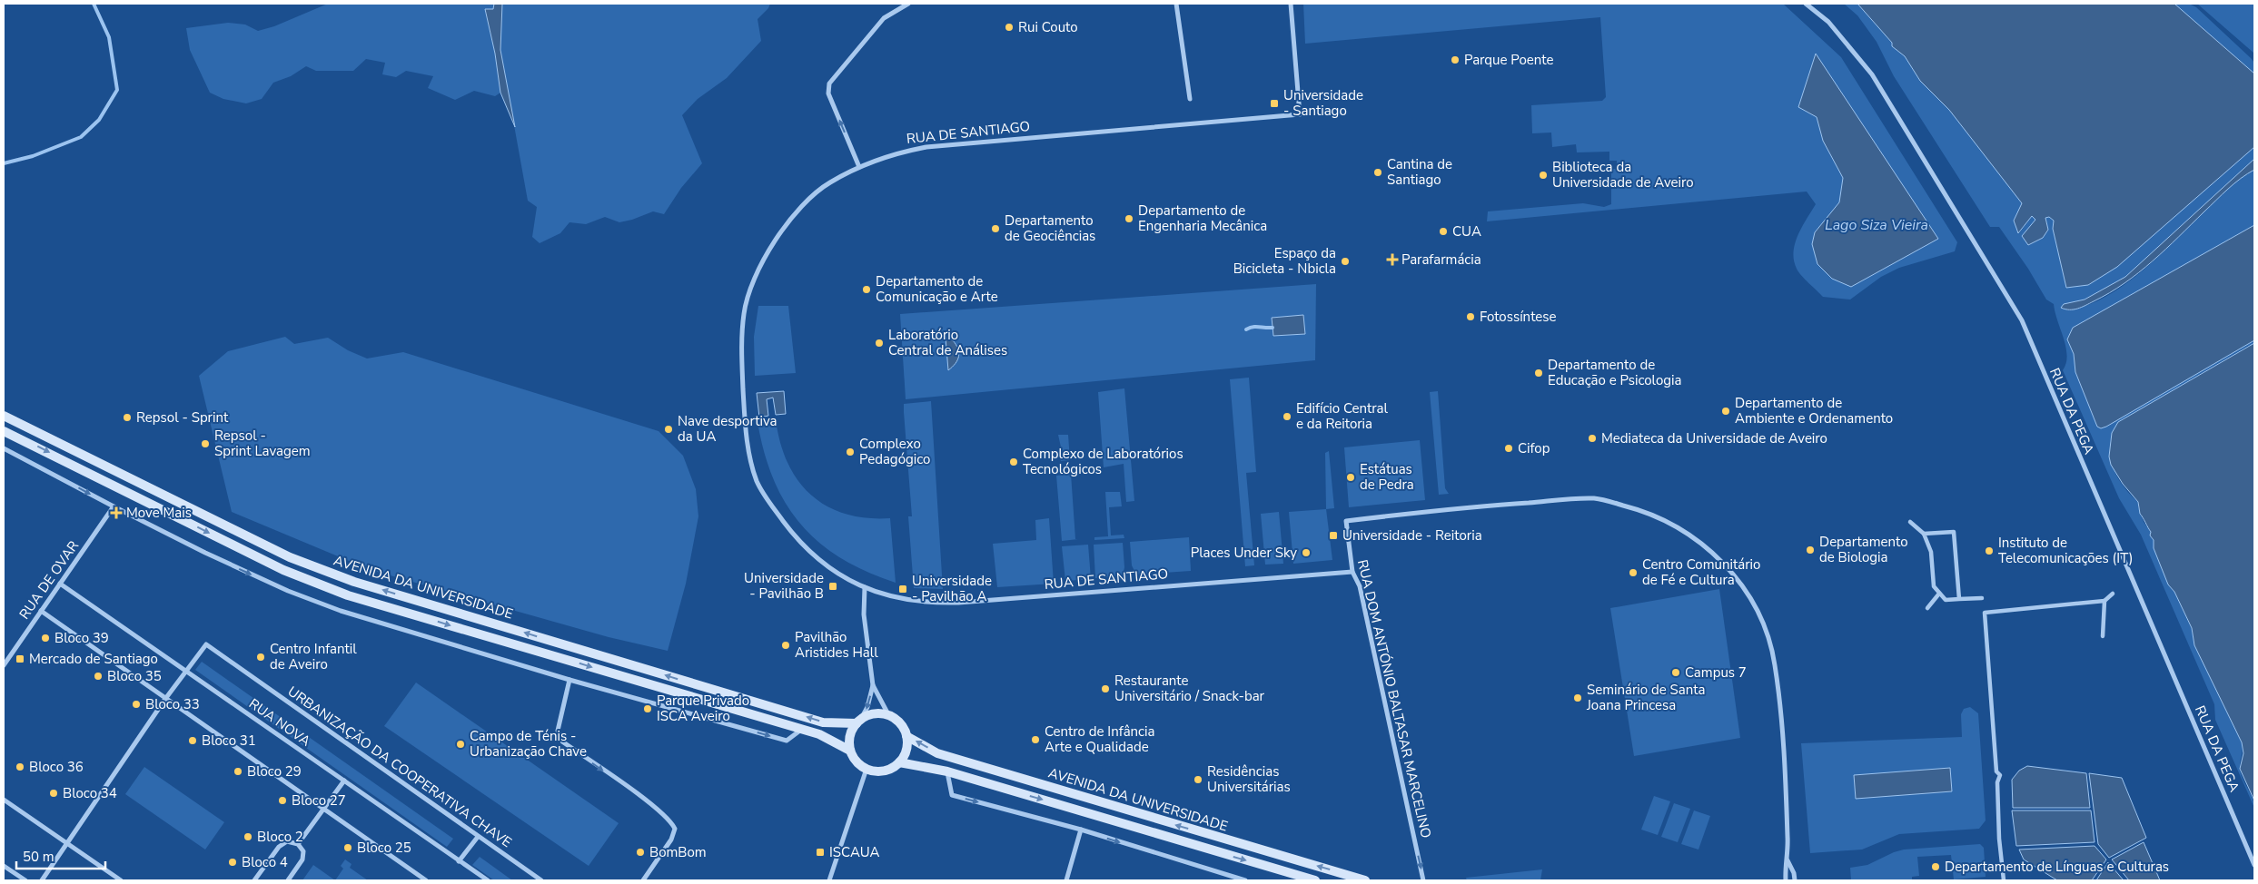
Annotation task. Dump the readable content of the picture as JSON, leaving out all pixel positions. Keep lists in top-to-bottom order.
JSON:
{
  "streets": {
    "main road": ["AVENIDA DA UNIVERSIDADE"],
    "street": [
      "RUA DE SANTIAGO",
      "RUA DA PEGA",
      "RUA DE OVAR",
      "RUA DOM ANTÓNIO BALTASAR MARCELINO",
      "RUA NOVA",
      "URBANIZAÇÃO DA COOPERATIVA CHAVE"
    ]
  },
  "crossings": [
    ["RUA DE SANTIAGO", "RUA DOM ANTÓNIO BALTASAR MARCELINO"],
    ["RUA DE OVAR", "RUA NOVA"],
    ["RUA NOVA", "URBANIZAÇÃO DA COOPERATIVA CHAVE"]
  ],
  "water": ["Lago Siza Vieira"],
  "places": {
    "other": [
      "Rui Couto",
      "Parque Poente",
      "Cantina de Santiago",
      "Biblioteca da Universidade de Aveiro",
      "Departamento de Engenharia Mecânica",
      "Departamento de Geociências",
      "CUA",
      "Espaço da Bicicleta - Nbicla",
      "Departamento de Comunicação e Arte",
      "Fotossíntese",
      "Laboratório Central de Análises",
      "Departamento de Educação e Psicologia",
      "Departamento de Ambiente e Ordenamento",
      "Edifício Central e da Reitoria",
      "Repsol - Sprint",
      "Nave desportiva da UA",
      "Mediateca da Universidade de Aveiro",
      "Repsol - Sprint Lavagem",
      "Cifop",
      "Complexo Pedagógico",
      "Complexo de Laboratórios Tecnológicos",
      "Estátuas de Pedra",
      "Departamento de Biologia",
      "Instituto de Telecomunicações (IT)",
      "Places Under Sky",
      "Centro Comunitário de Fé e Cultura",
      "Bloco 39",
      "Pavilhão Aristides Hall",
      "Centro Infantil de Aveiro",
      "Campus 7",
      "Bloco 35",
      "Restaurante Universitário / Snack-bar",
      "Seminário de Santa Joana Princesa",
      "Bloco 33",
      "Parque Privado ISCA Aveiro",
      "Centro de Infância Arte e Qualidade",
      "Bloco 31",
      "Campo de Ténis - Urbanização Chave",
      "Bloco 36",
      "Bloco 29",
      "Residências Universitárias",
      "Bloco 34",
      "Bloco 27",
      "Bloco 2",
      "Bloco 25",
      "BomBom",
      "Bloco 4",
      "Departamento de Línguas e Culturas"
    ],
    "transit": [
      "Universidade - Santiago",
      "Universidade - Reitoria",
      "Universidade - Pavilhão B",
      "Universidade - Pavilhão A",
      "Mercado de Santiago",
      "ISCAUA"
    ],
    "health": ["Parafarmácia", "Move Mais"]
  },
  "scale_bar": "50 m"
}
